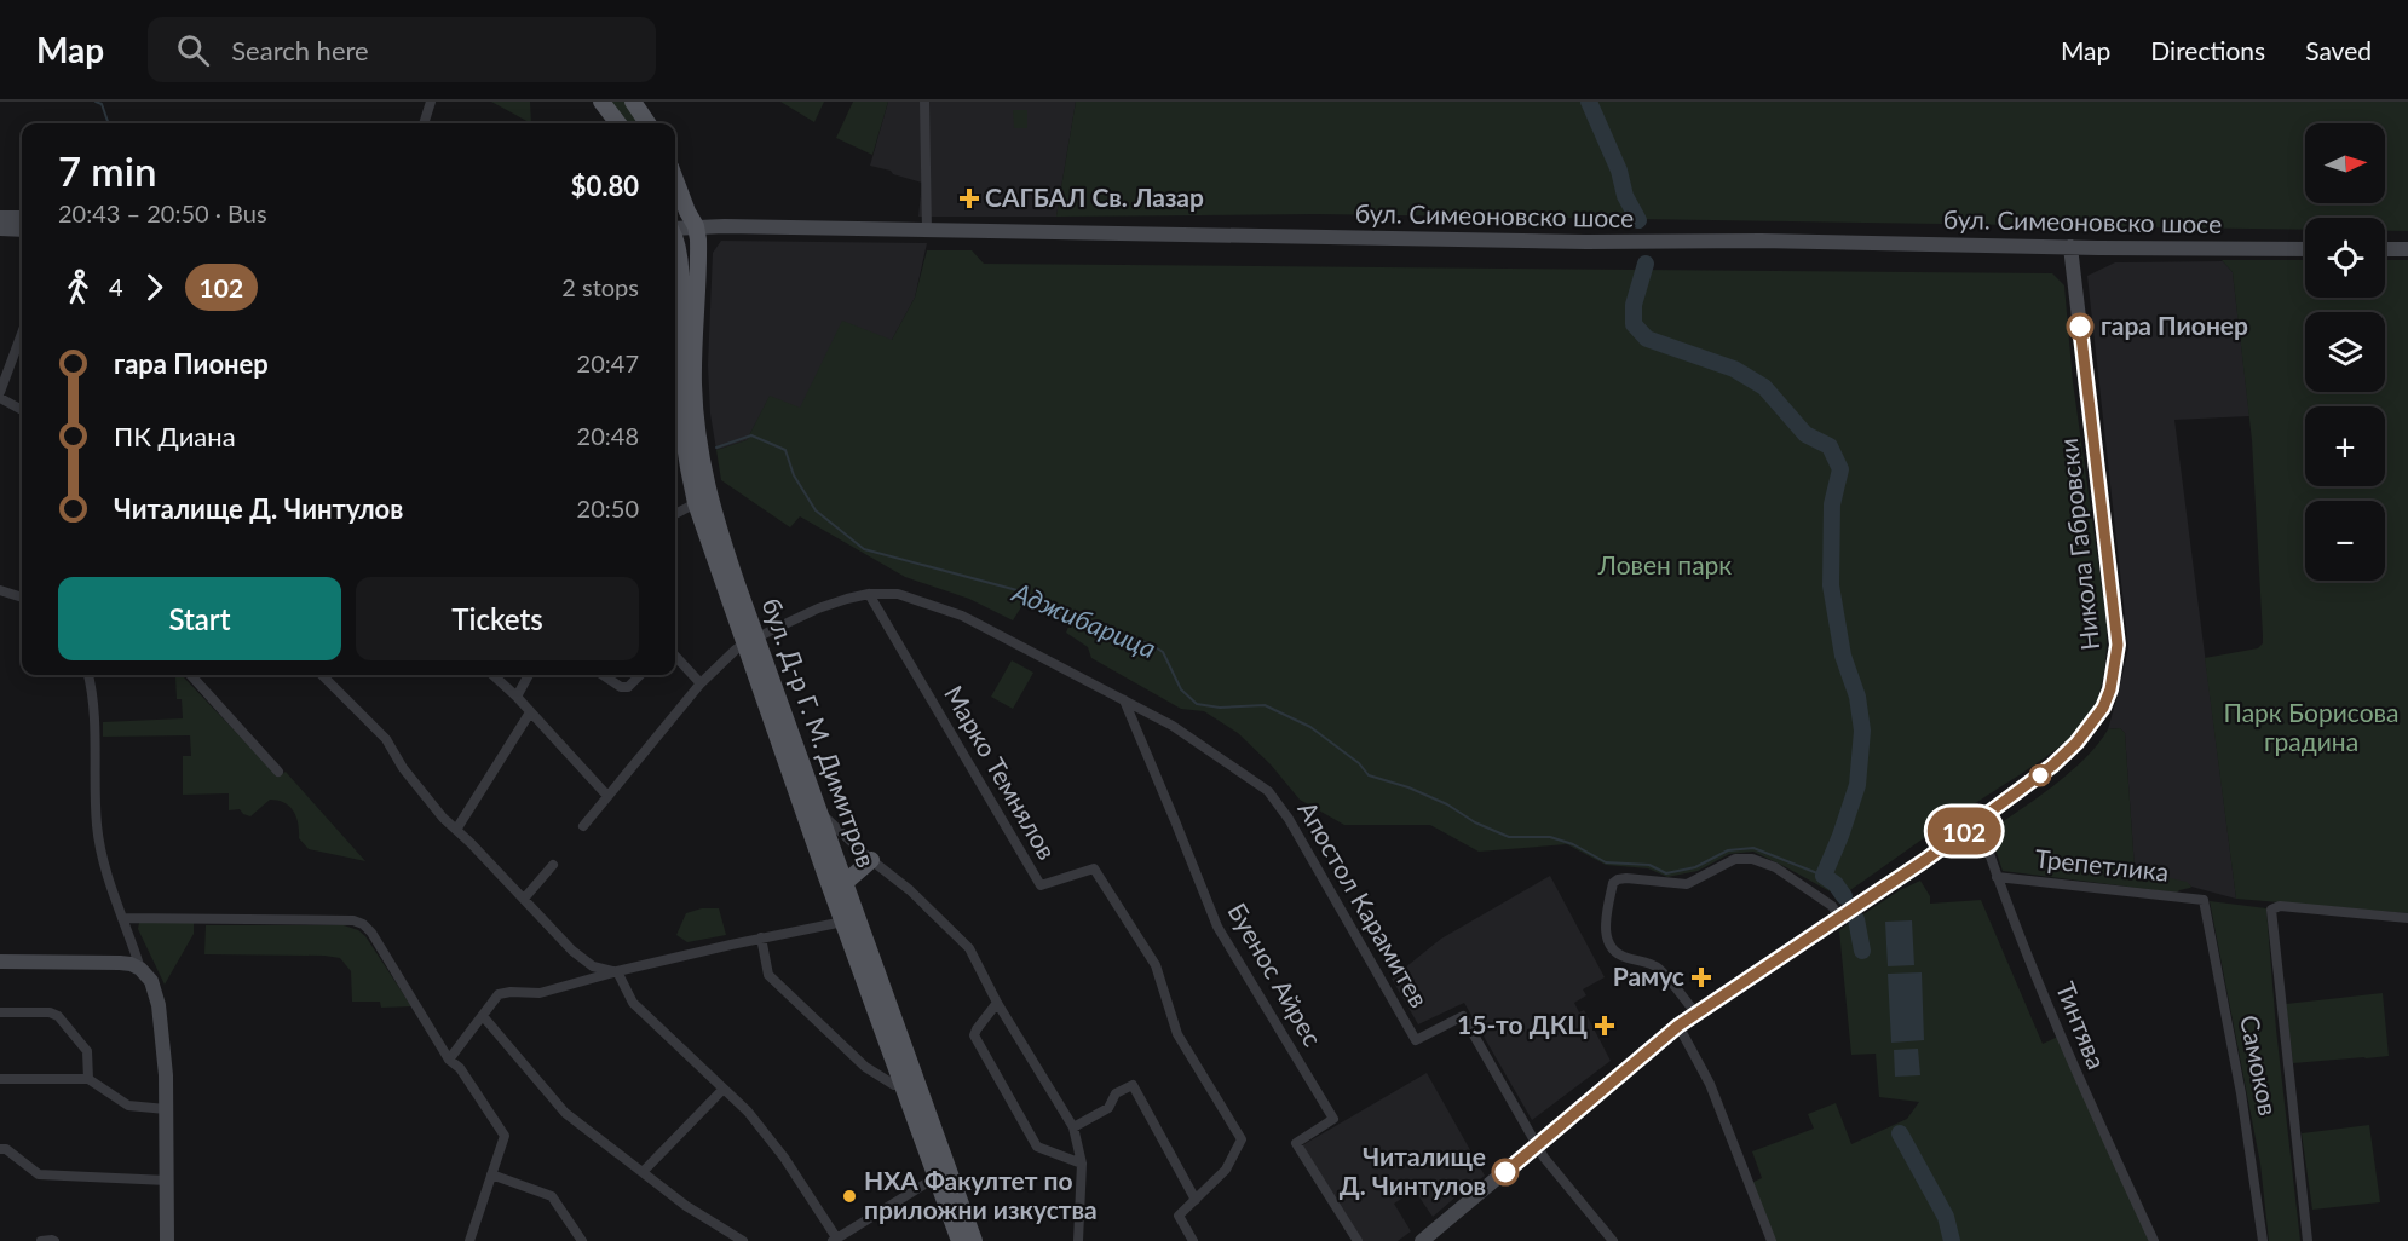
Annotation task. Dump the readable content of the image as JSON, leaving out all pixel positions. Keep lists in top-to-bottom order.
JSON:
{
  "streets": {
    "main road": ["бул. Д-р Г. М. Димитров"],
    "street": [
      "бул. Симеоновско шосе",
      "Никола Габровски",
      "Марко Темнялов",
      "Трепетлика",
      "Апостол Карамитев",
      "Буенос Айрес",
      "Тинтява",
      "Самоков"
    ]
  },
  "crossings": [
    ["бул. Симеоновско шосе", "Никола Габровски"],
    ["бул. Симеоновско шосе", "бул. Д-р Г. М. Димитров"],
    ["Никола Габровски", "Апостол Карамитев"],
    ["Никола Габровски", "Тинтява"],
    ["бул. Д-р Г. М. Димитров", "Апостол Карамитев"],
    ["Марко Темнялов", "Апостол Карамитев"],
    ["Трепетлика", "Тинтява"],
    ["Трепетлика", "Самоков"],
    ["Апостол Карамитев", "Буенос Айрес"]
  ],
  "water": ["Аджибарица"],
  "parks": ["Ловен парк", "Парк Борисова градина"],
  "places": {
    "health": ["САГБАЛ Св. Лазар", "Рамус", "15-то ДКЦ"],
    "other": ["гара Пионер", "Читалище Д. Чинтулов", "НХА Факултет по приложни изкуства"]
  },
  "lines": ["bus line 102"],
  "north": "right",
  "page": {
    "header": "Map",
    "search": "Search here",
    "nav": ["Map", "Directions", "Saved"],
    "on_map": "102",
    "map_buttons": ["+", "−"],
    "heading": ["7 min", "20:43 – 20:50 · Bus", "$0.80"],
    "legs": ["4", "102", "2 stops"],
    "list": [
      {
        "name": "гара Пионер",
        "value": "20:47"
      },
      {
        "name": "ПК Диана",
        "value": "20:48"
      },
      {
        "name": "Читалище Д. Чинтулов",
        "value": "20:50"
      }
    ],
    "buttons": ["Start", "Tickets"]
  }
}
